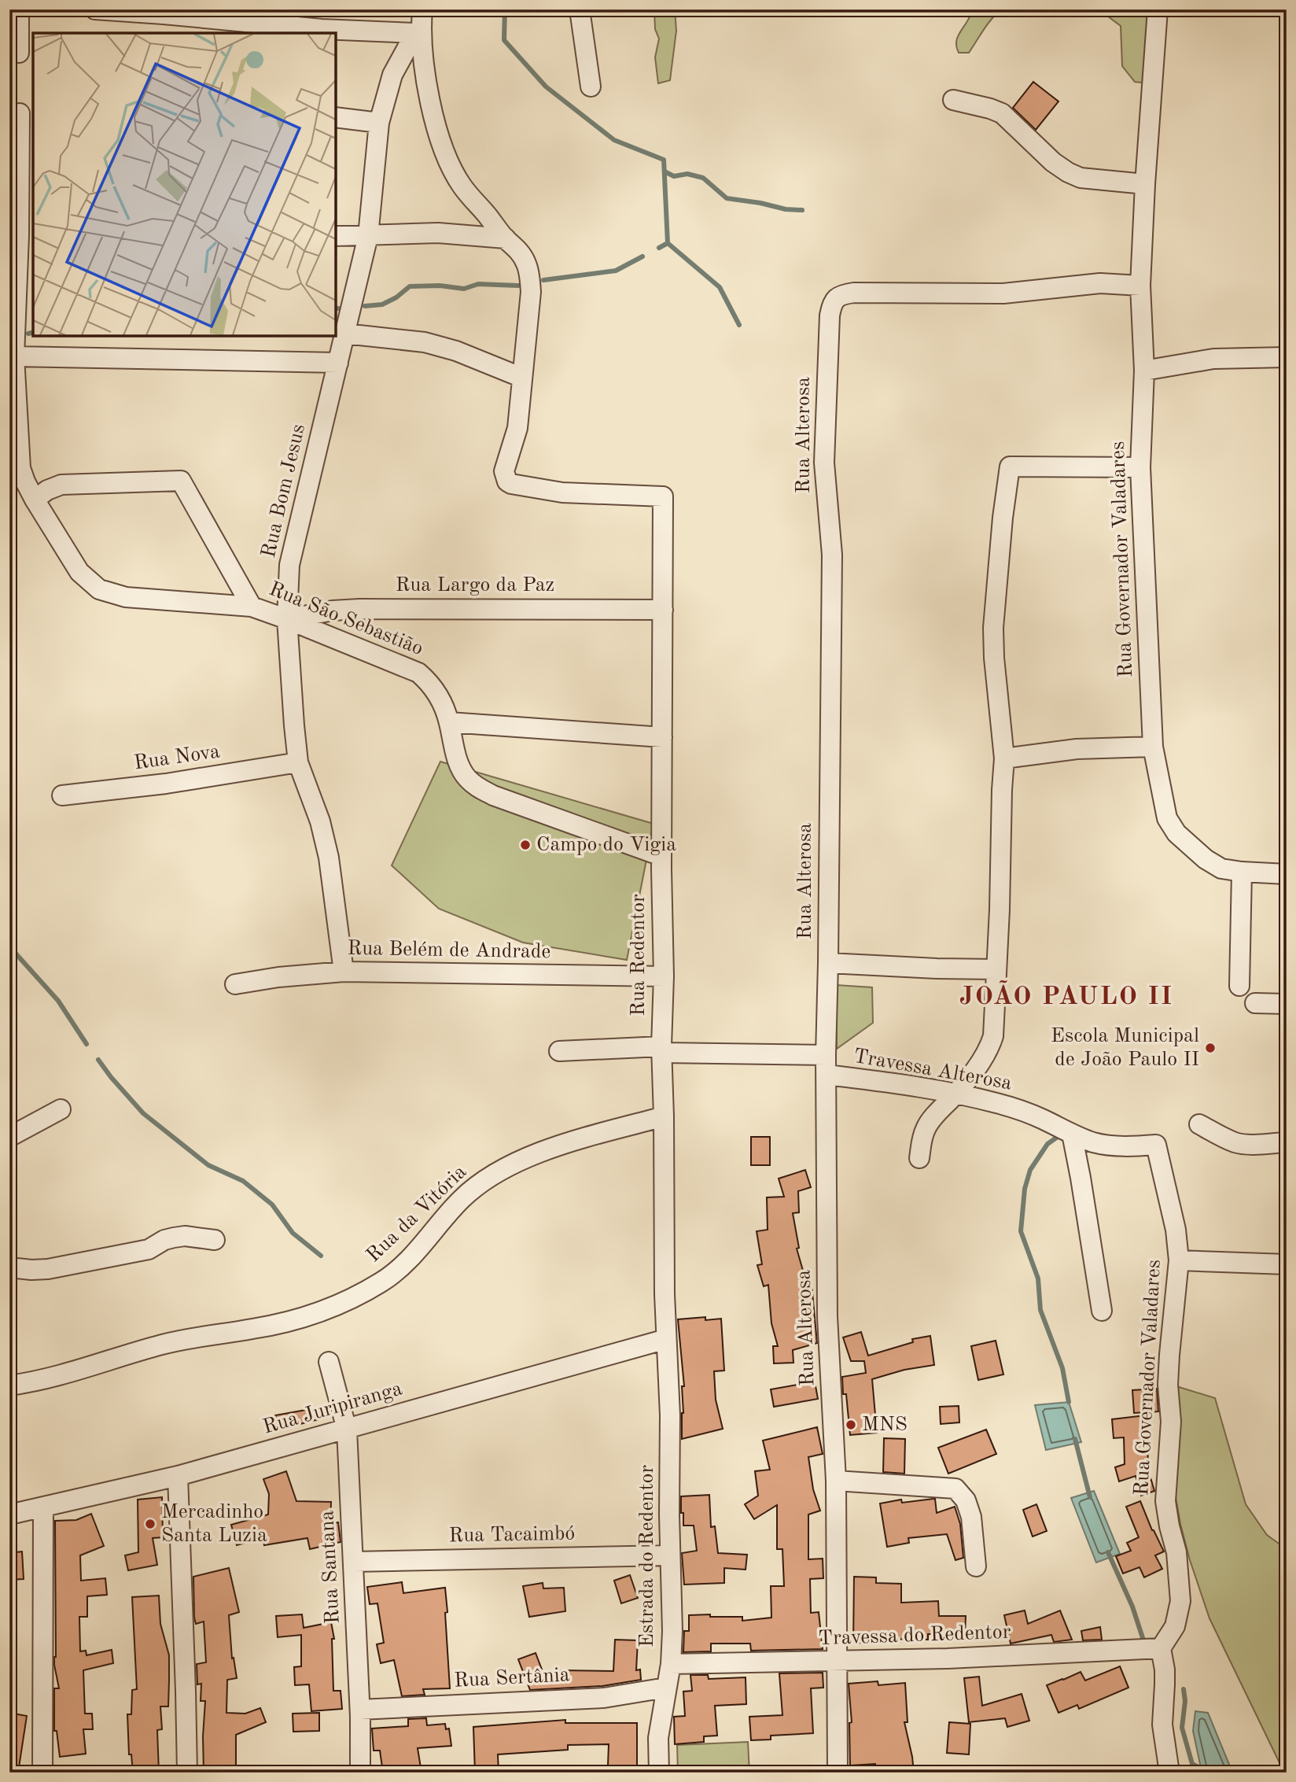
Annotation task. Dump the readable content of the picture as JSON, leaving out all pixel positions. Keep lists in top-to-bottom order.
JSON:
{
  "streets": {
    "street": [
      "Rua Alterosa",
      "Rua Bom Jesus",
      "Rua Governador Valadares",
      "Rua Largo da Paz",
      "Rua São Sebastião",
      "Rua Nova",
      "Rua Belém de Andrade",
      "Rua Redentor",
      "Travessa Alterosa",
      "Rua da Vitória",
      "Rua Juripiranga",
      "Rua Tacaimbó",
      "Estrada do Redentor",
      "Rua Santana",
      "Travessa do Redentor",
      "Rua Sertânia"
    ]
  },
  "crossings": [
    ["Rua Alterosa", "Rua Governador Valadares"],
    ["Rua Alterosa", "Travessa Alterosa"],
    ["Rua Alterosa", "Travessa do Redentor"],
    ["Rua Bom Jesus", "Rua Largo da Paz"],
    ["Rua Bom Jesus", "Rua São Sebastião"],
    ["Rua Bom Jesus", "Rua Nova"],
    ["Rua Bom Jesus", "Rua Belém de Andrade"],
    ["Rua Governador Valadares", "Travessa Alterosa"],
    ["Rua Governador Valadares", "Travessa do Redentor"],
    ["Rua Largo da Paz", "Rua São Sebastião"],
    ["Rua Largo da Paz", "Rua Redentor"],
    ["Rua São Sebastião", "Rua Redentor"],
    ["Rua Belém de Andrade", "Rua Redentor"],
    ["Rua Redentor", "Rua da Vitória"],
    ["Rua Redentor", "Rua Juripiranga"],
    ["Rua Redentor", "Estrada do Redentor"],
    ["Rua Juripiranga", "Estrada do Redentor"],
    ["Rua Juripiranga", "Rua Santana"],
    ["Rua Tacaimbó", "Estrada do Redentor"],
    ["Rua Tacaimbó", "Rua Santana"],
    ["Estrada do Redentor", "Travessa do Redentor"],
    ["Estrada do Redentor", "Rua Sertânia"],
    ["Rua Santana", "Rua Sertânia"]
  ],
  "districts": ["JOÃO PAULO II"],
  "places": [
    "Campo do Vigia",
    "Escola Municipal de João Paulo II",
    "MNS",
    "Mercadinho Santa Luzia"
  ]
}
